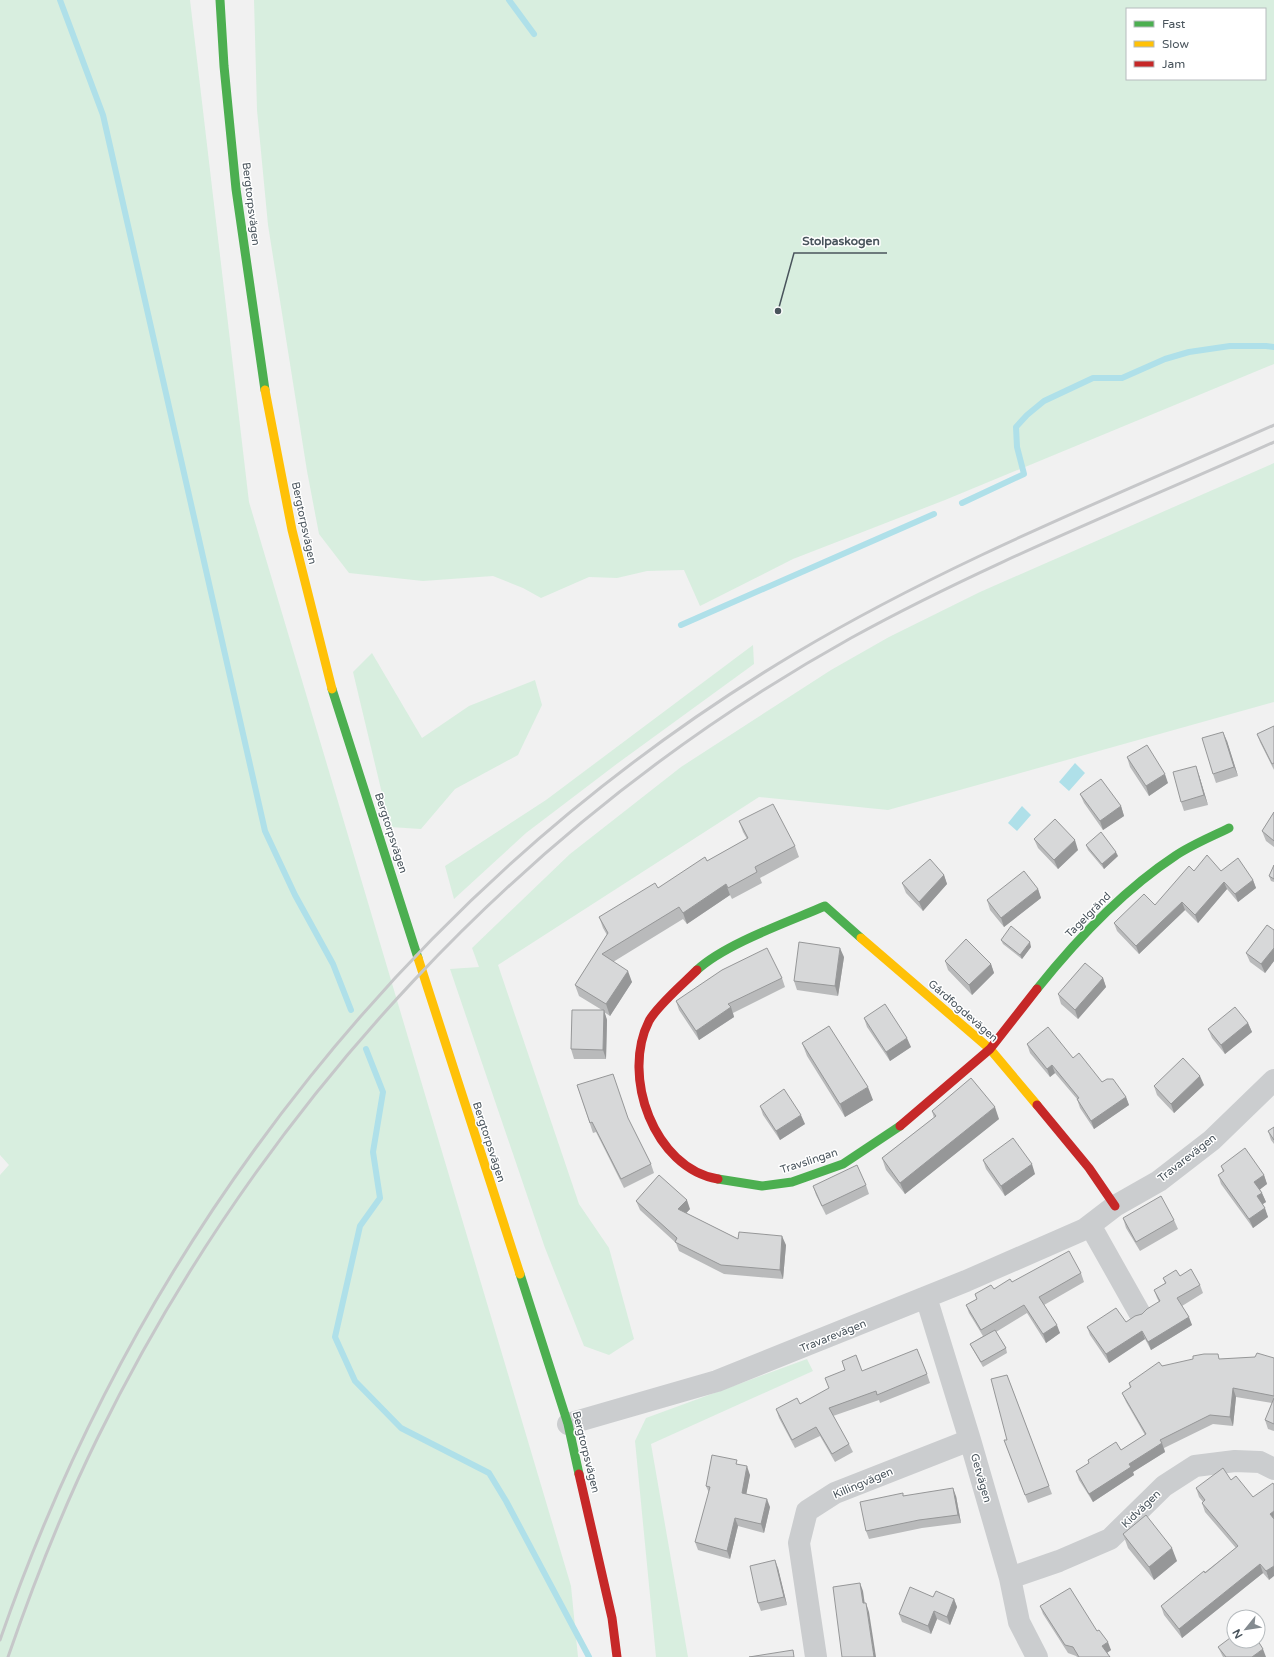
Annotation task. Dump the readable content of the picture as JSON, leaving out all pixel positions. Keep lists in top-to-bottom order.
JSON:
{
  "streets": {
    "main road": [
      "Bergtorpsvägen",
      "Tagelgränd",
      "Gårdfogdevägen",
      "Travslingan"
    ],
    "street": [
      "Travarevägen",
      "Getvägen",
      "Killingvägen",
      "Kidvägen"
    ]
  },
  "crossings": [
    ["Bergtorpsvägen", "Travarevägen"],
    ["Tagelgränd", "Gårdfogdevägen"],
    ["Tagelgränd", "Travslingan"],
    ["Gårdfogdevägen", "Travarevägen"],
    ["Gårdfogdevägen", "Travslingan"],
    ["Travarevägen", "Getvägen"],
    ["Getvägen", "Killingvägen"],
    ["Getvägen", "Kidvägen"]
  ],
  "places": ["Stolpaskogen"],
  "legend": ["Fast", "Slow", "Jam"],
  "north": "bottom left"
}
